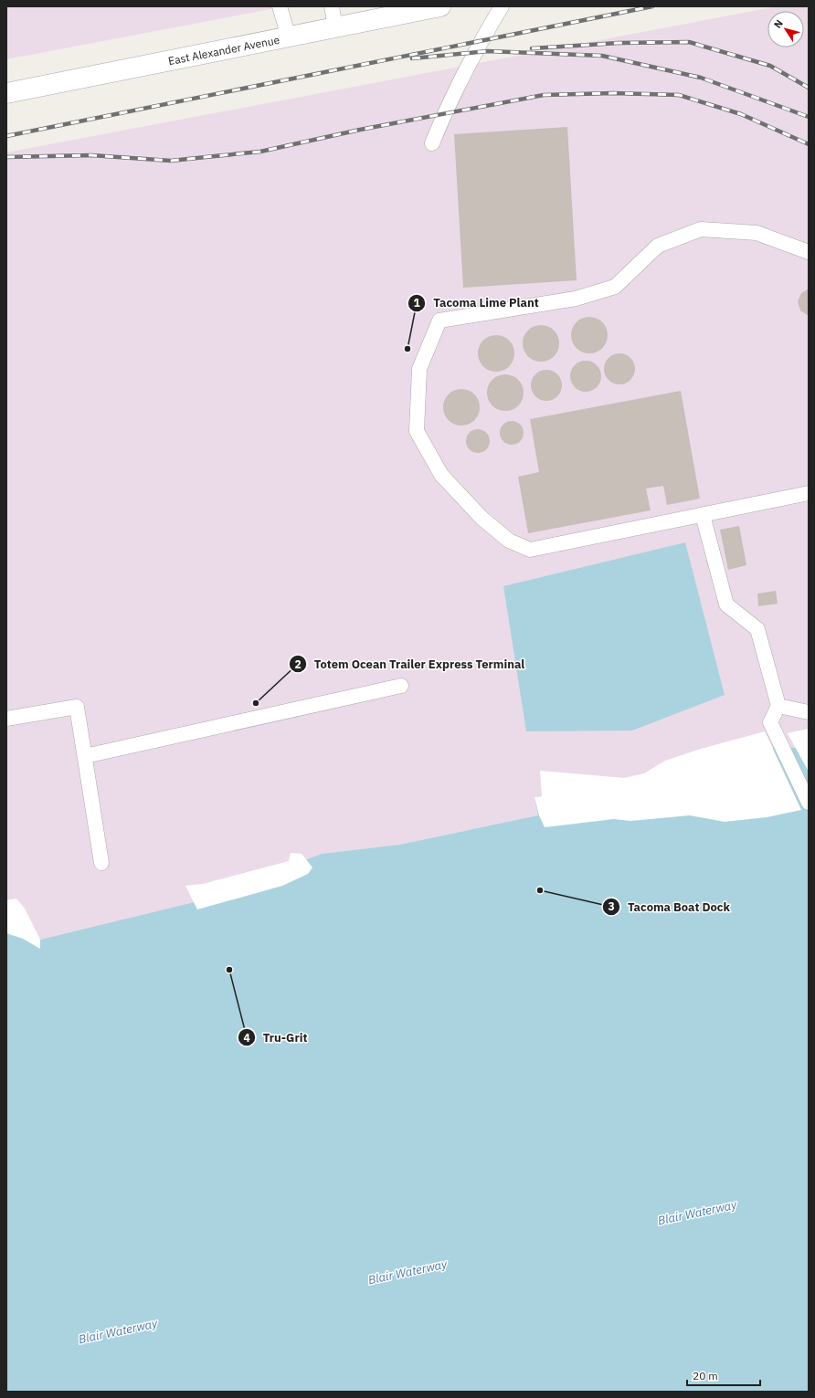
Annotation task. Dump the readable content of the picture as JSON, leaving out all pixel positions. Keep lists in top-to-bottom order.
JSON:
{
  "streets": {
    "street": ["East Alexander Avenue"]
  },
  "water": ["Blair Waterway"],
  "places": [
    "Tacoma Lime Plant",
    "Totem Ocean Trailer Express Terminal",
    "Tacoma Boat Dock",
    "Tru-Grit"
  ],
  "scale_bar": "20 m",
  "north": "top left"
}
